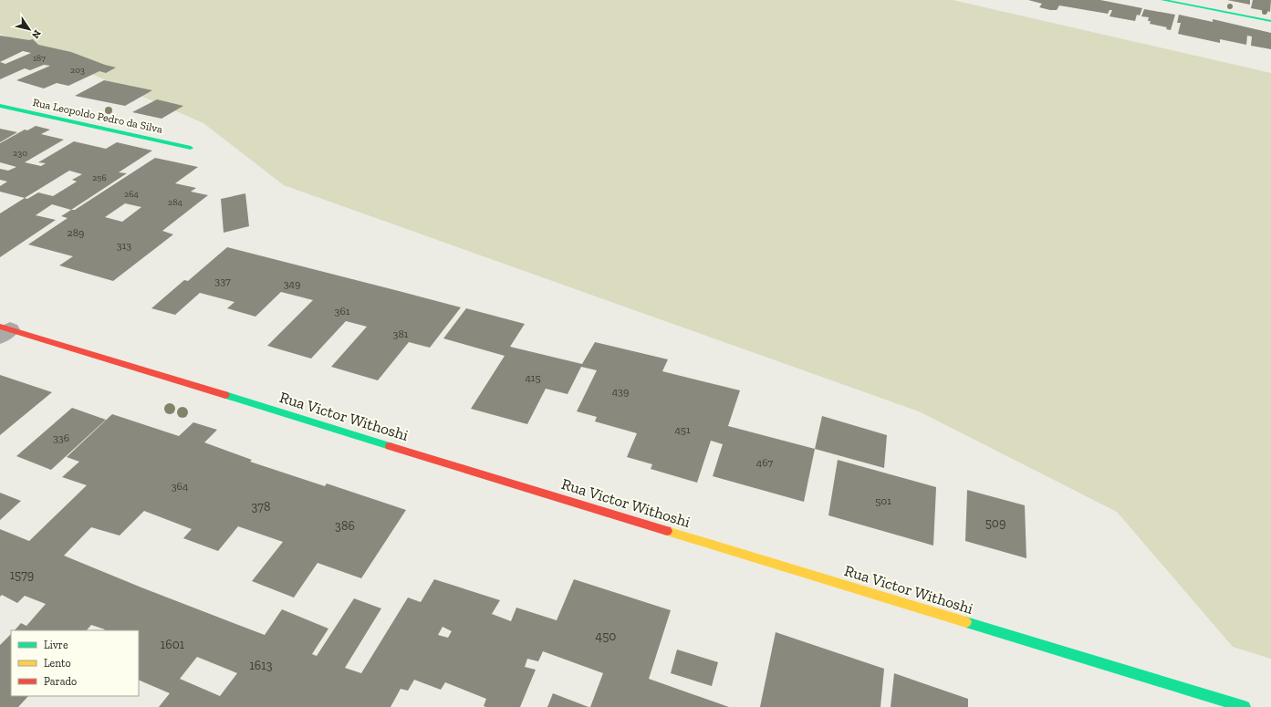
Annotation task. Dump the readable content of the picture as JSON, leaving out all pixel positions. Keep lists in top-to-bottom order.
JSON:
{
  "streets": {
    "street": ["Rua Leopoldo Pedro da Silva", "Rua Victor Withoshi"]
  },
  "house_numbers": [
    "187",
    "203",
    "230",
    "256",
    "264",
    "284",
    "289",
    "313",
    "337",
    "349",
    "361",
    "381",
    "415",
    "439",
    "451",
    "336",
    "467",
    "364",
    "501",
    "378",
    "509",
    "386",
    "1579",
    "450",
    "1601",
    "1613"
  ],
  "legend": ["Livre", "Lento", "Parado"],
  "north": "bottom right"
}
